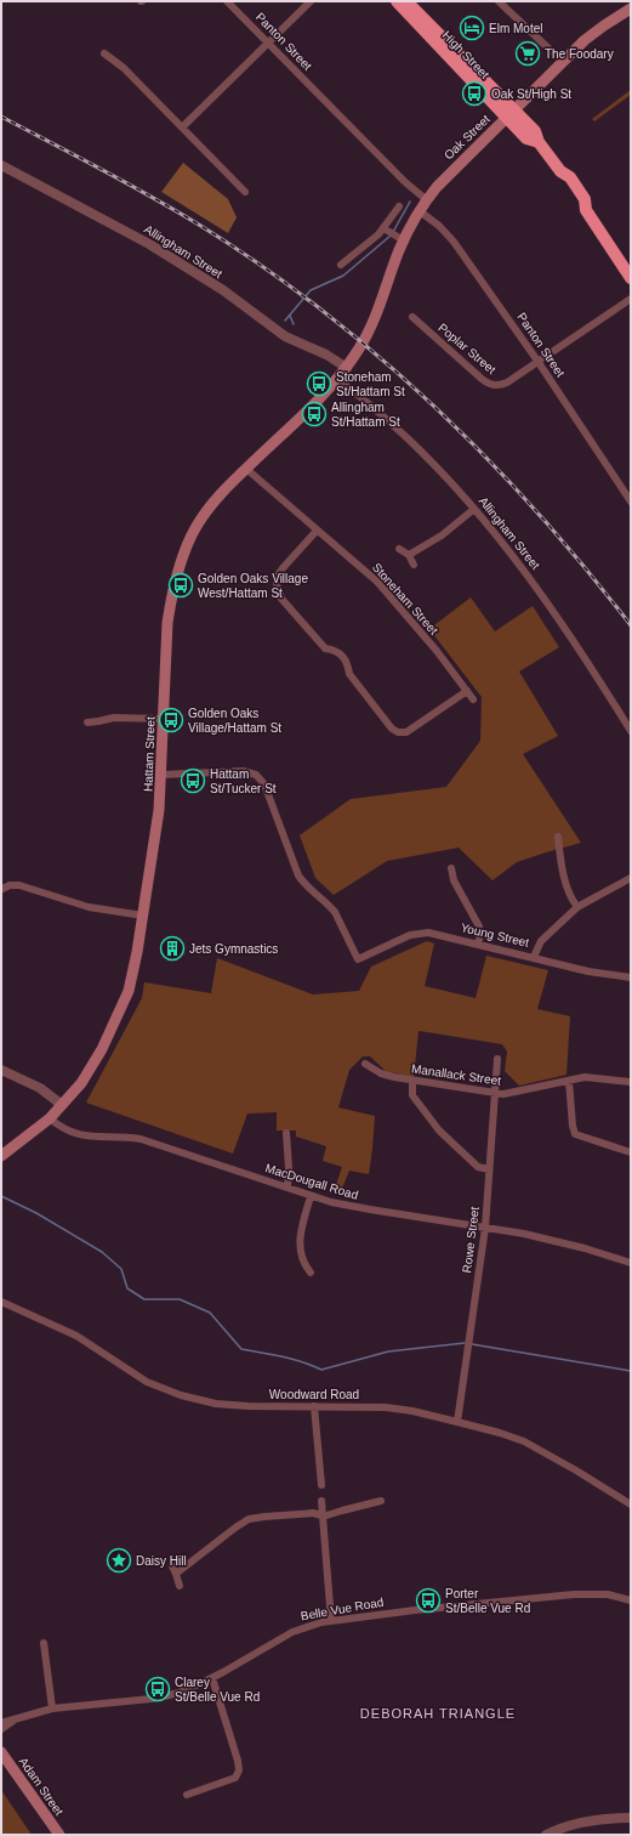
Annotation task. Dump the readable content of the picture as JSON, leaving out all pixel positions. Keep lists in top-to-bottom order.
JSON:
{
  "streets": {
    "highway": ["High Street"],
    "main road": ["Oak Street", "Hattam Street", "Adam Street"],
    "street": [
      "Panton Street",
      "Allingham Street",
      "Poplar Street",
      "Stoneham Street",
      "Young Street",
      "Manallack Street",
      "MacDougall Road",
      "Rowe Street",
      "Woodward Road",
      "Belle Vue Road"
    ]
  },
  "crossings": [
    ["Panton Street", "Oak Street"],
    ["Panton Street", "Poplar Street"],
    ["High Street", "Oak Street"],
    ["Oak Street", "Allingham Street"],
    ["Oak Street", "Hattam Street"],
    ["Allingham Street", "Hattam Street"],
    ["Stoneham Street", "Hattam Street"],
    ["Hattam Street", "Young Street"],
    ["Hattam Street", "MacDougall Road"],
    ["Manallack Street", "Rowe Street"],
    ["MacDougall Road", "Rowe Street"],
    ["Rowe Street", "Woodward Road"]
  ],
  "districts": ["DEBORAH TRIANGLE"],
  "places": {
    "hotel": ["Elm Motel"],
    "supermarket": ["The Foodary"],
    "bus stop": [
      "Oak St/High St",
      "Stoneham St/Hattam St",
      "Allingham St/Hattam St",
      "Golden Oaks Village West/Hattam St",
      "Golden Oaks Village/Hattam St",
      "Hattam St/Tucker St",
      "Porter St/Belle Vue Rd",
      "Clarey St/Belle Vue Rd"
    ],
    "building": ["Jets Gymnastics"],
    "place": ["Daisy Hill"]
  }
}
